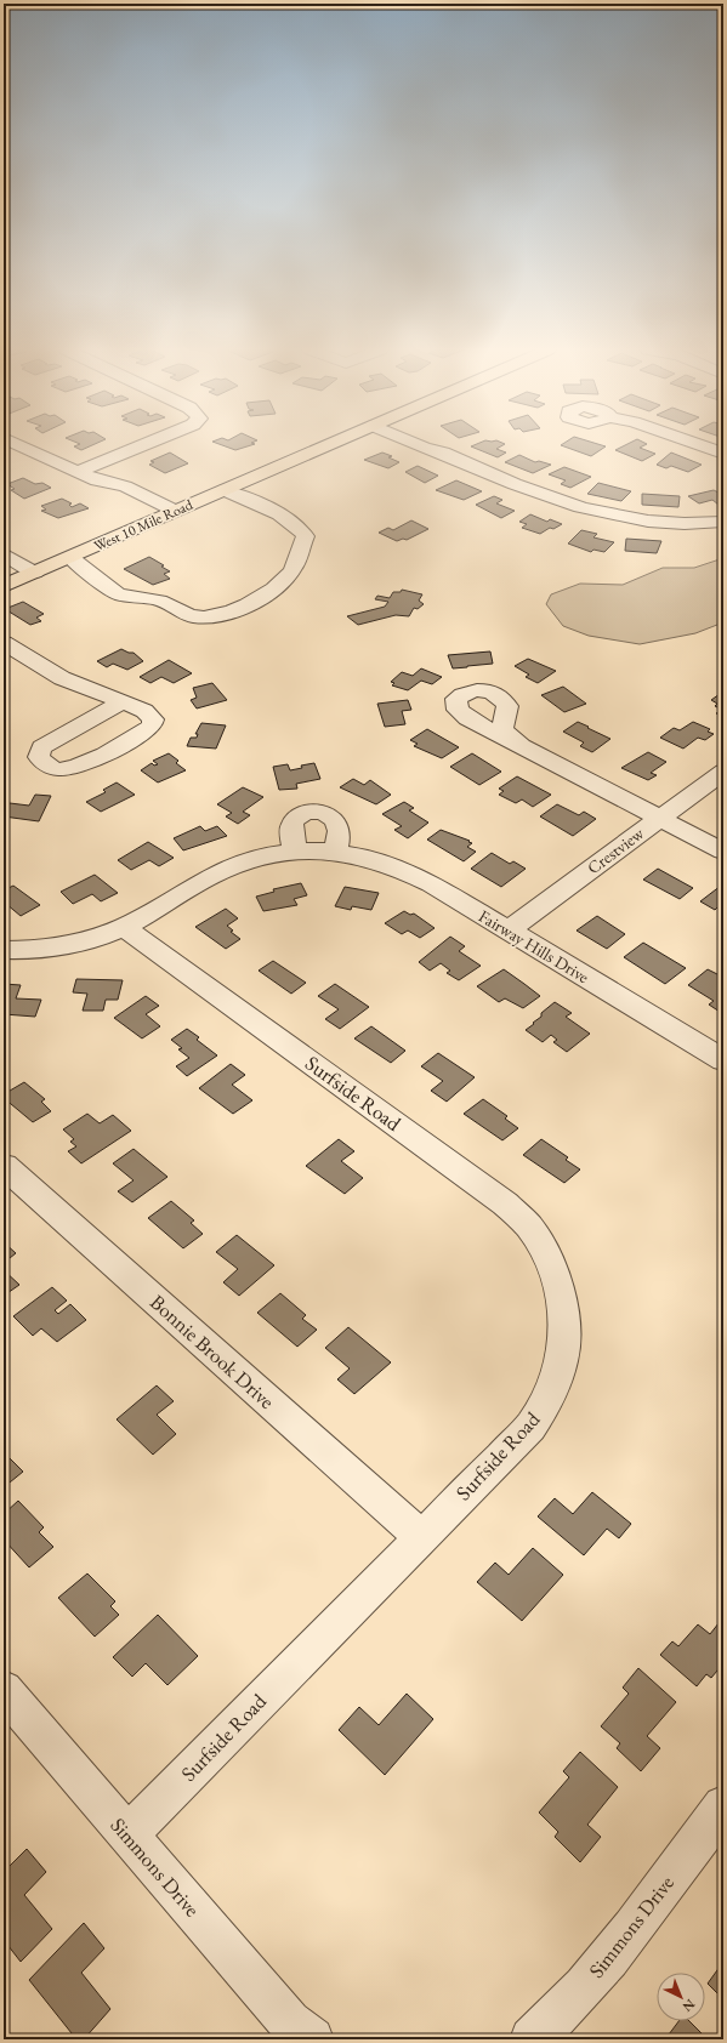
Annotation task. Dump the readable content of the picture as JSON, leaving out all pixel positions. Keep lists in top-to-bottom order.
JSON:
{
  "streets": {
    "main road": ["West 10 Mile Road"],
    "street": [
      "Crestview",
      "Fairway Hills Drive",
      "Surfside Road",
      "Bonnie Brook Drive",
      "Simmons Drive"
    ]
  },
  "crossings": [
    ["Crestview", "Fairway Hills Drive"],
    ["Fairway Hills Drive", "Surfside Road"],
    ["Surfside Road", "Bonnie Brook Drive"],
    ["Surfside Road", "Simmons Drive"]
  ],
  "north": "bottom right"
}
